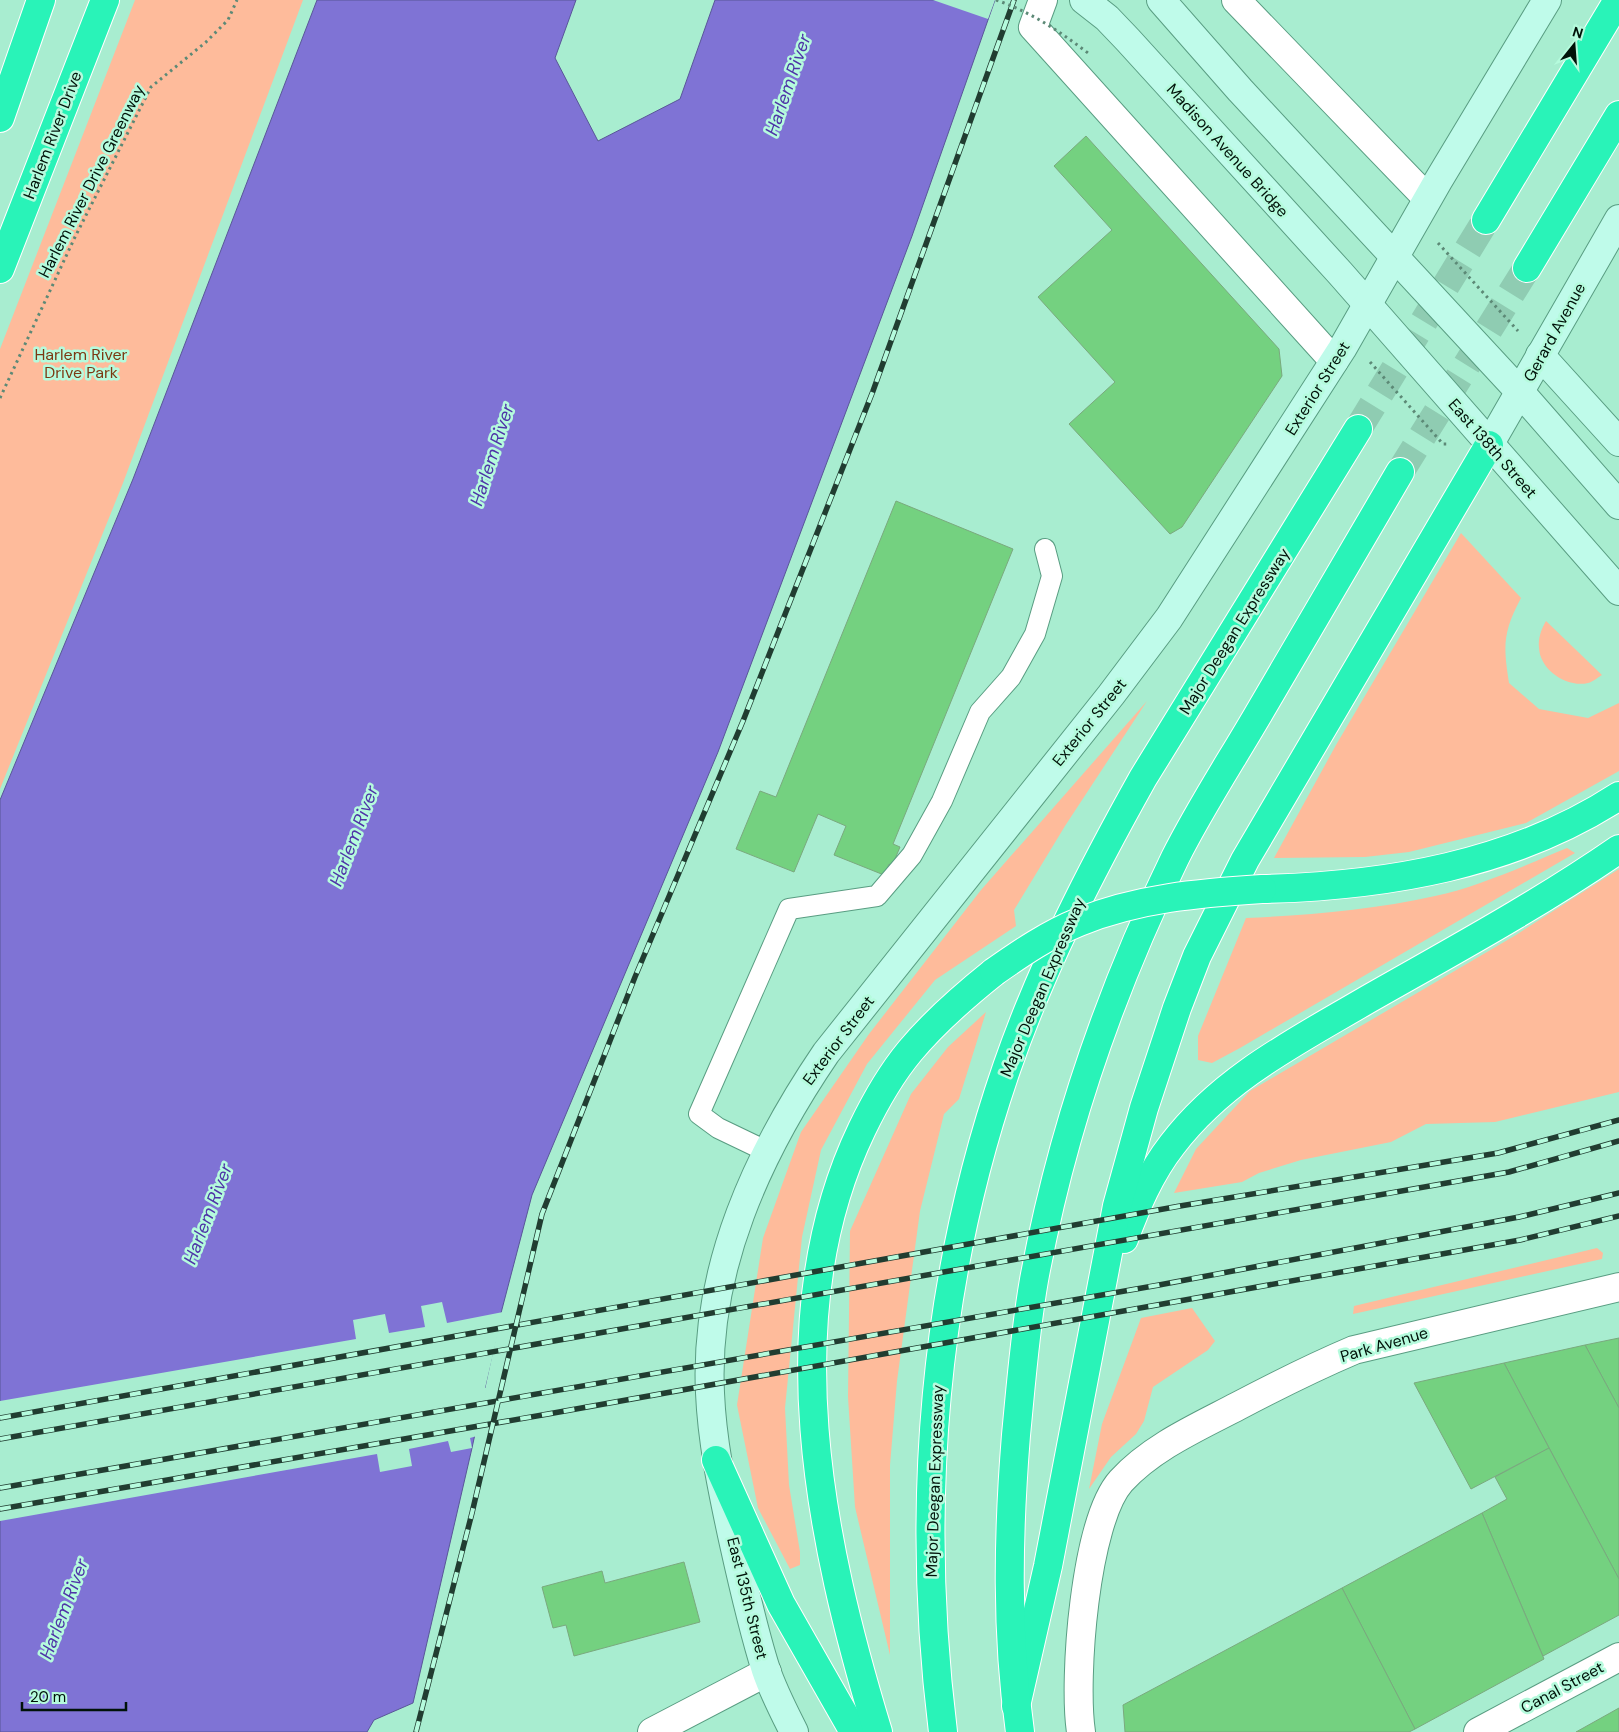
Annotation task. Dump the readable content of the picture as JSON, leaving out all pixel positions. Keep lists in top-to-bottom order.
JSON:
{
  "streets": {
    "highway": ["Harlem River Drive", "Major Deegan Expressway"],
    "main road": [
      "Madison Avenue Bridge",
      "Gerard Avenue",
      "Exterior Street",
      "East 138th Street",
      "East 135th Street"
    ],
    "street": ["Park Avenue", "Canal Street"],
    "path": ["Harlem River Drive Greenway"]
  },
  "crossings": [
    ["Madison Avenue Bridge", "Exterior Street"],
    ["Madison Avenue Bridge", "East 138th Street"],
    ["Gerard Avenue", "East 138th Street"],
    ["Exterior Street", "East 138th Street"],
    ["Exterior Street", "East 135th Street"]
  ],
  "water": ["Harlem River"],
  "parks": ["Harlem River Drive Park"],
  "scale_bar": "20 m",
  "north": "top"
}
